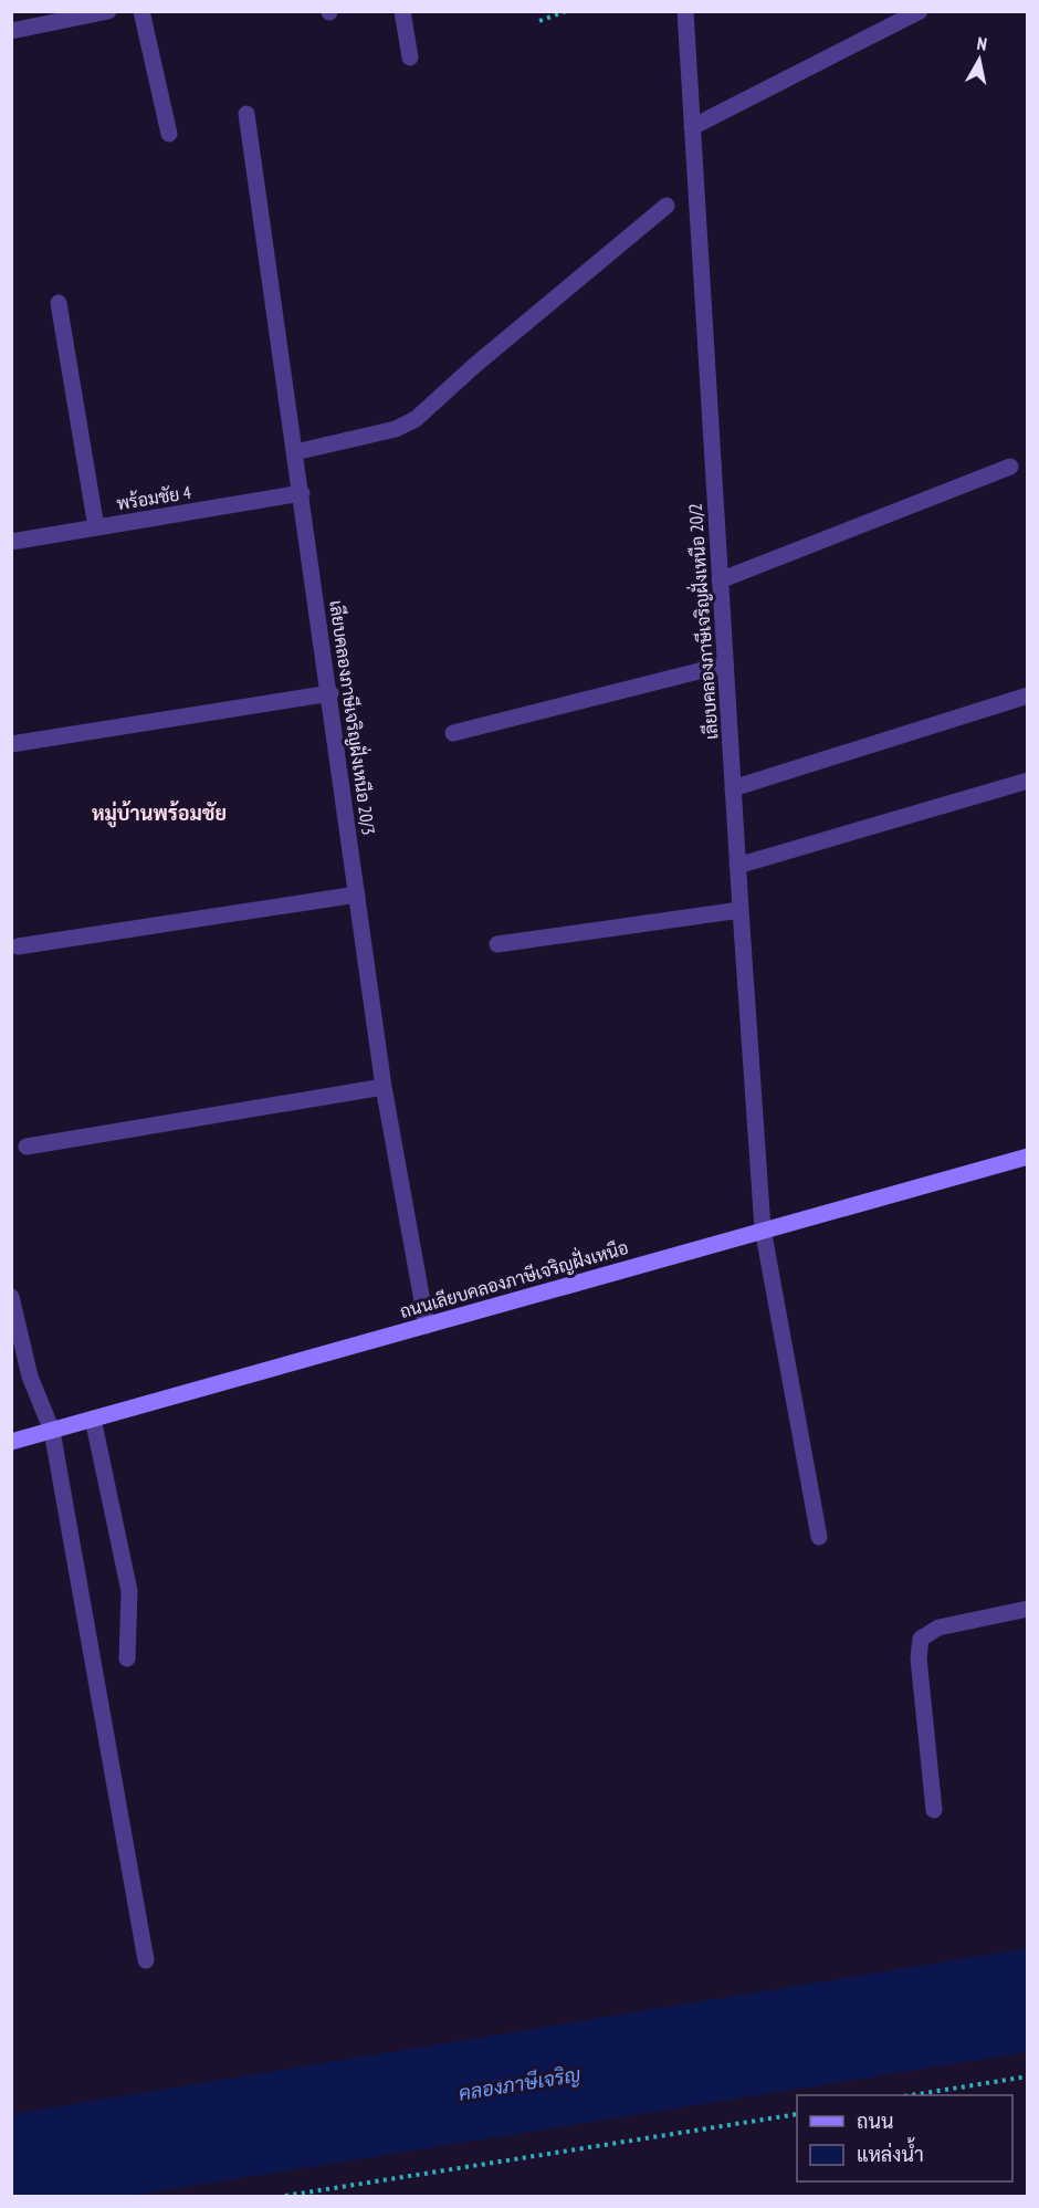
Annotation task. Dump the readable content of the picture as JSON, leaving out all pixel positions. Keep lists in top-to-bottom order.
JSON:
{
  "streets": {
    "main road": ["ถนนเลียบคลองภาษีเจริญฝั่งเหนือ"],
    "street": ["พร้อมชัย 4", "เลียบคลองภาษีเจริญฝั่งเหนือ 20/2", "เลียบคลองภาษีเจริญฝั่งเหนือ 20/3"]
  },
  "crossings": [
    ["พร้อมชัย 4", "เลียบคลองภาษีเจริญฝั่งเหนือ 20/3"],
    ["เลียบคลองภาษีเจริญฝั่งเหนือ 20/2", "ถนนเลียบคลองภาษีเจริญฝั่งเหนือ"],
    ["เลียบคลองภาษีเจริญฝั่งเหนือ 20/3", "ถนนเลียบคลองภาษีเจริญฝั่งเหนือ"]
  ],
  "districts": ["หมู่บ้านพร้อมชัย"],
  "water": ["คลองภาษีเจริญ"],
  "legend": ["ถนน", "แหล่งน้ำ"],
  "north": "top"
}
